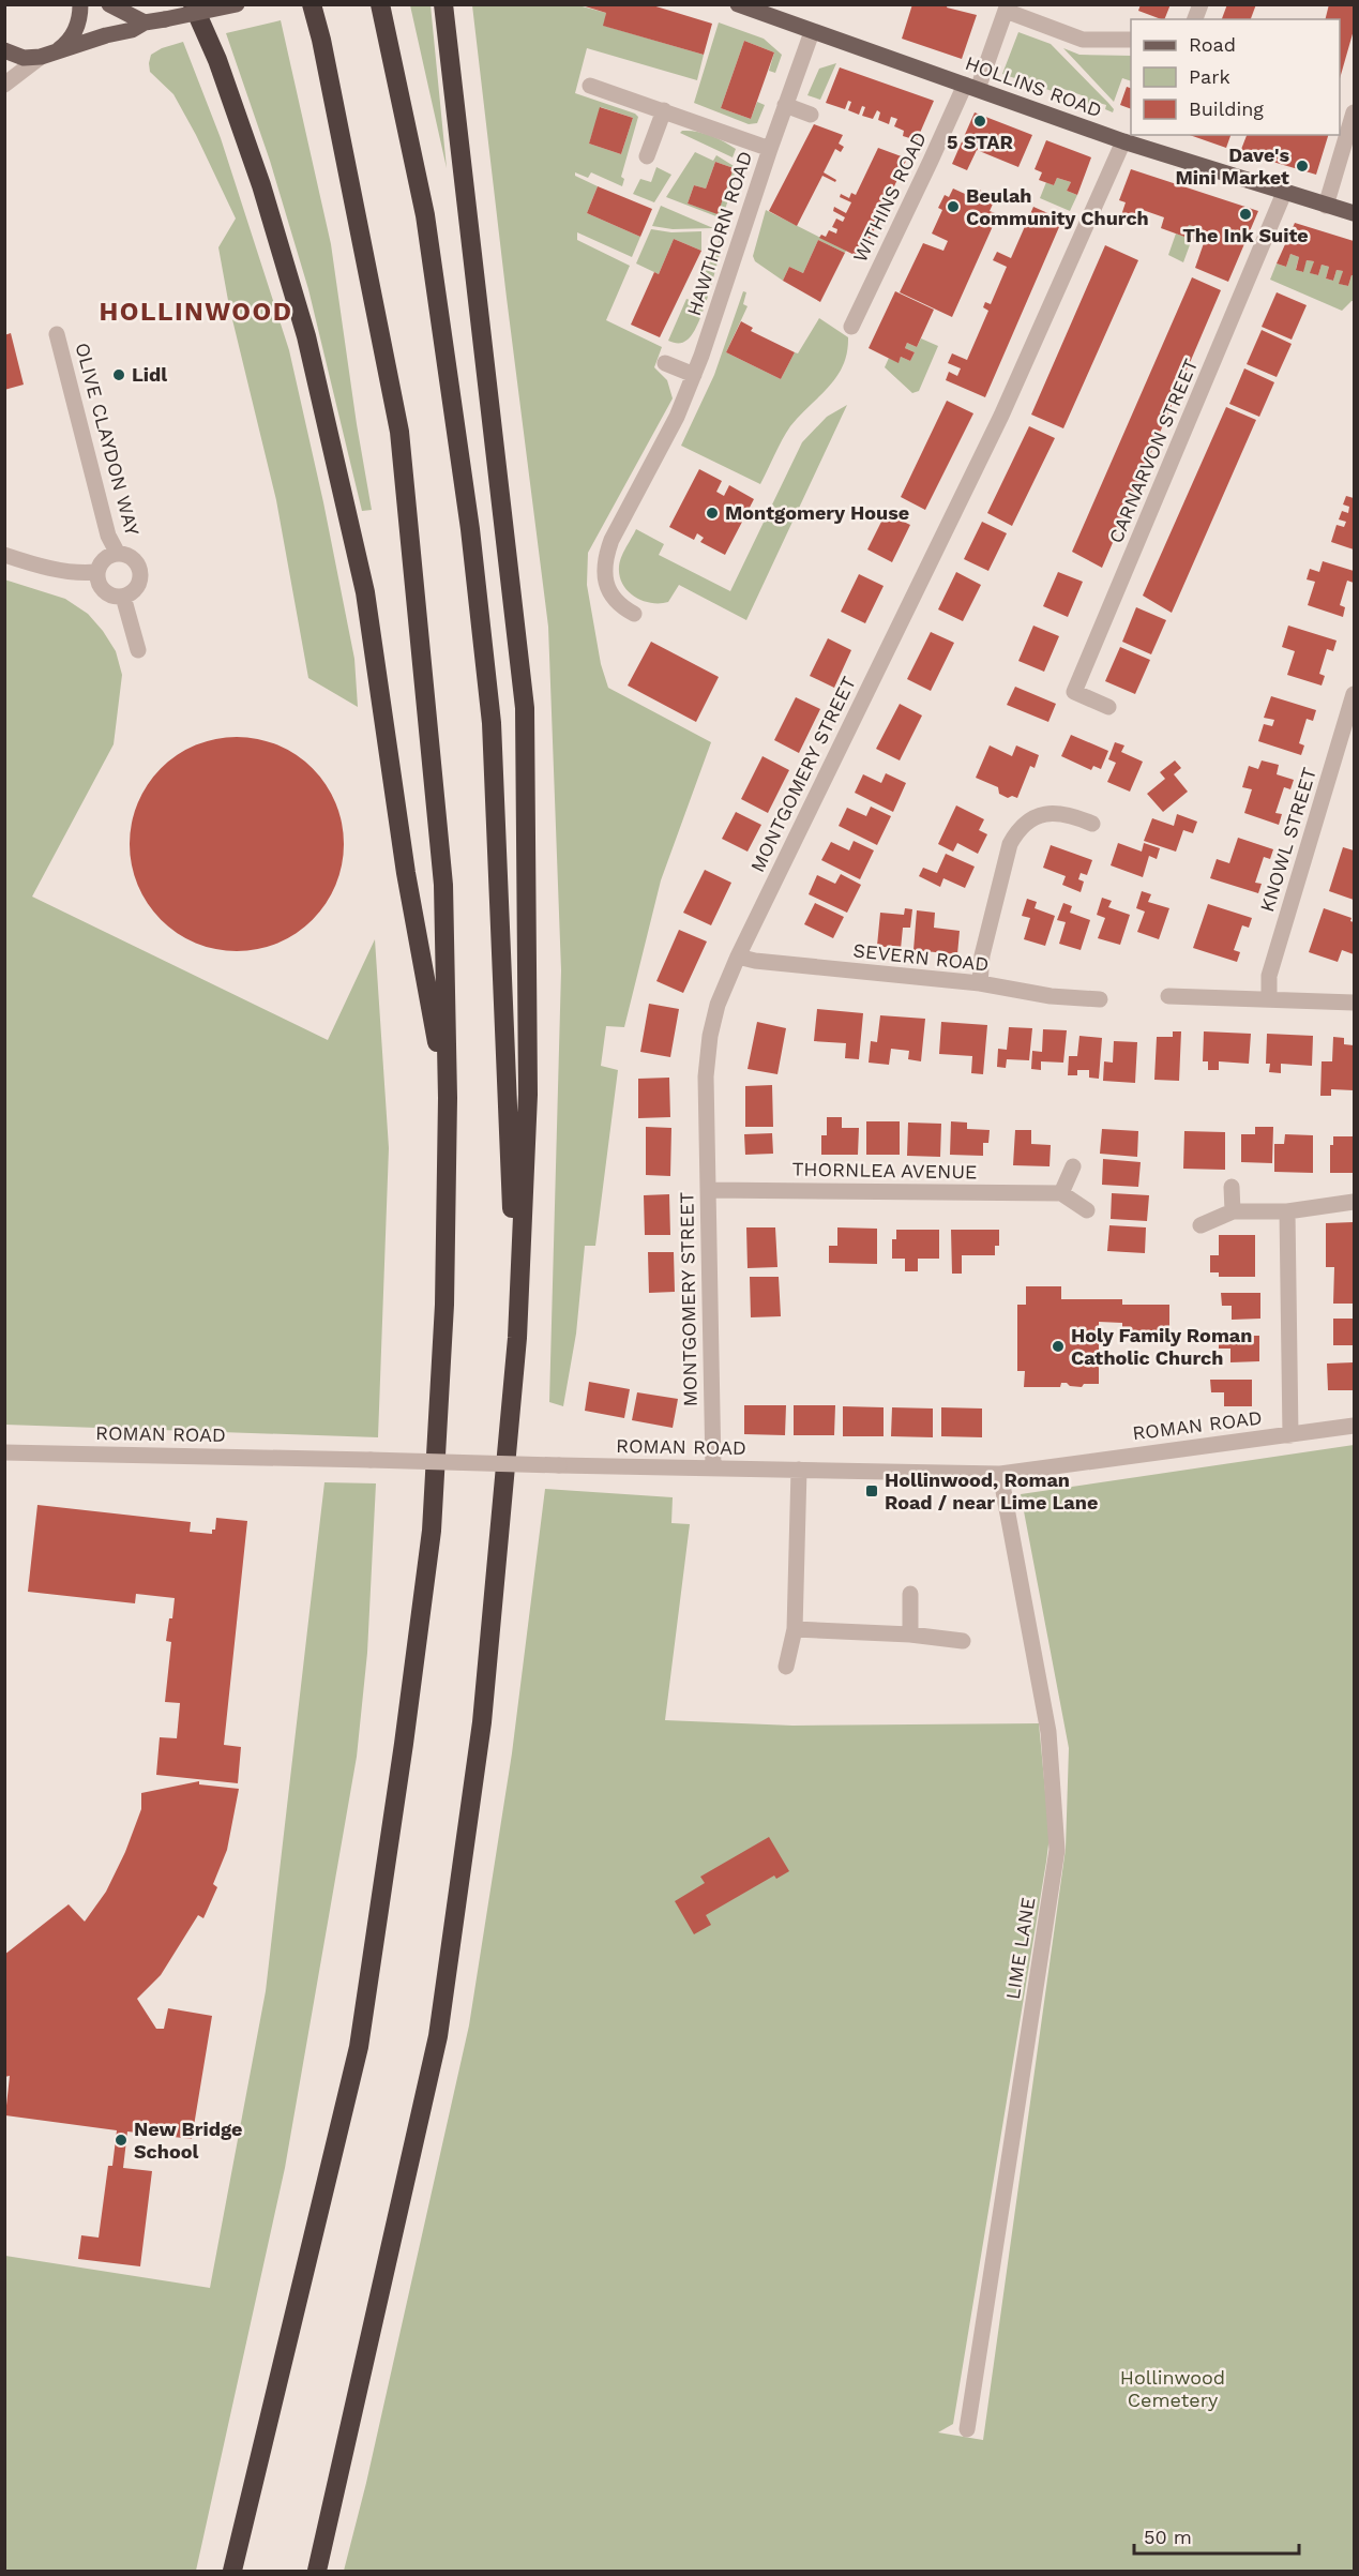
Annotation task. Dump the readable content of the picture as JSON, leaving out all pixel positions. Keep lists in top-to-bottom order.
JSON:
{
  "streets": {
    "main road": ["HOLLINS ROAD"],
    "street": [
      "WITHINS ROAD",
      "HAWTHORN ROAD",
      "OLIVE CLAYDON WAY",
      "CARNARVON STREET",
      "MONTGOMERY STREET",
      "KNOWL STREET",
      "SEVERN ROAD",
      "THORNLEA AVENUE",
      "ROMAN ROAD",
      "LIME LANE"
    ]
  },
  "crossings": [
    ["HOLLINS ROAD", "WITHINS ROAD"],
    ["HOLLINS ROAD", "HAWTHORN ROAD"],
    ["HOLLINS ROAD", "CARNARVON STREET"],
    ["HOLLINS ROAD", "MONTGOMERY STREET"],
    ["MONTGOMERY STREET", "SEVERN ROAD"],
    ["MONTGOMERY STREET", "THORNLEA AVENUE"],
    ["MONTGOMERY STREET", "ROMAN ROAD"],
    ["ROMAN ROAD", "LIME LANE"]
  ],
  "districts": ["HOLLINWOOD"],
  "parks": ["Hollinwood Cemetery"],
  "places": {
    "other": [
      "5 STAR",
      "Dave's Mini Market",
      "Beulah Community Church",
      "The Ink Suite",
      "Lidl",
      "Montgomery House",
      "Holy Family Roman Catholic Church",
      "New Bridge School"
    ],
    "transit": ["Hollinwood, Roman Road / near Lime Lane"]
  },
  "legend": ["Road", "Park", "Building"],
  "scale_bar": "50 m"
}
